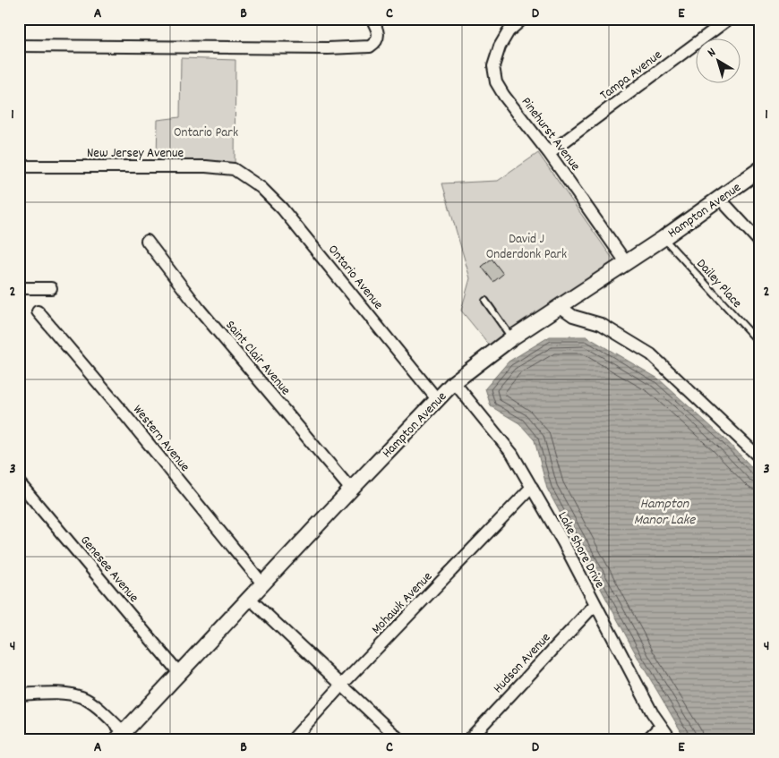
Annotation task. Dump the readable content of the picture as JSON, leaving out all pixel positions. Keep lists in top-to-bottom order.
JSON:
{
  "streets": {
    "street": [
      "Tampa Avenue",
      "Pinehurst Avenue",
      "New Jersey Avenue",
      "Hampton Avenue",
      "Ontario Avenue",
      "Saint Clair Avenue",
      "Western Avenue",
      "Lake Shore Drive",
      "Genesee Avenue",
      "Mohawk Avenue",
      "Hudson Avenue"
    ],
    "lane": ["Dailey Place"]
  },
  "crossings": [
    ["Tampa Avenue", "Pinehurst Avenue"],
    ["Pinehurst Avenue", "Hampton Avenue"],
    ["New Jersey Avenue", "Ontario Avenue"],
    ["Hampton Avenue", "Ontario Avenue"],
    ["Hampton Avenue", "Dailey Place"],
    ["Hampton Avenue", "Saint Clair Avenue"],
    ["Hampton Avenue", "Western Avenue"],
    ["Hampton Avenue", "Lake Shore Drive"],
    ["Hampton Avenue", "Genesee Avenue"],
    ["Lake Shore Drive", "Mohawk Avenue"],
    ["Lake Shore Drive", "Hudson Avenue"]
  ],
  "water": ["Hampton Manor Lake"],
  "parks": ["Ontario Park", "David J Onderdonk Park"],
  "north": "top left",
  "grid": {
    "columns": [
      "A",
      "B",
      "C",
      "D",
      "E"
    ],
    "rows": [
      "1",
      "2",
      "3",
      "4"
    ]
  }
}
